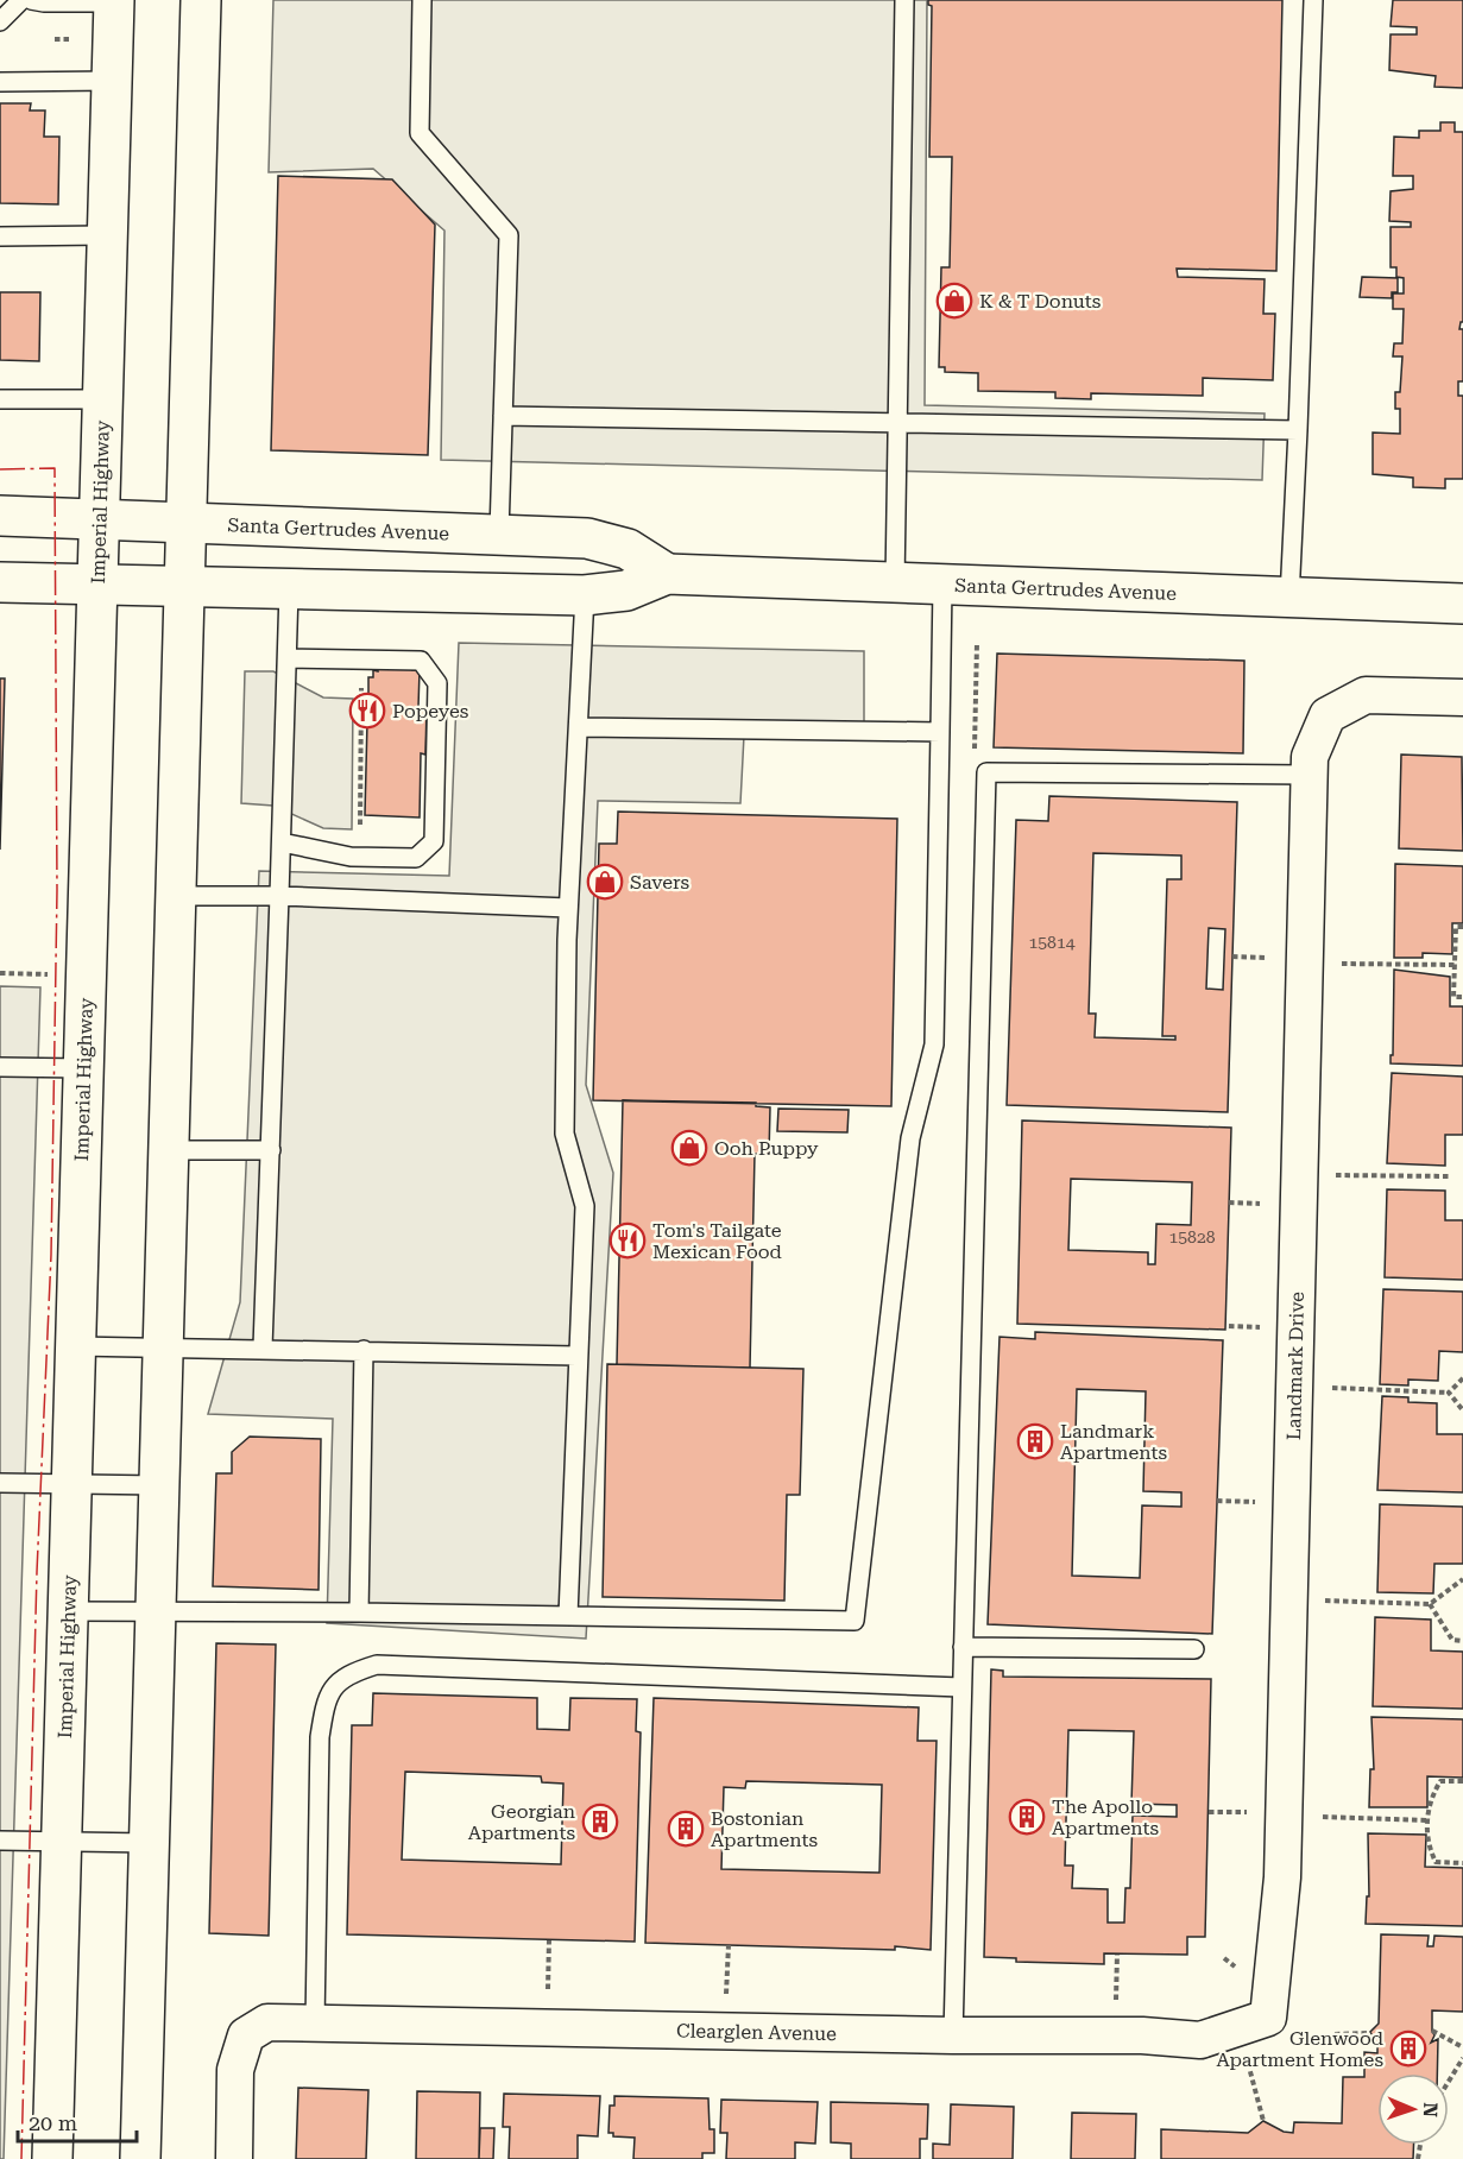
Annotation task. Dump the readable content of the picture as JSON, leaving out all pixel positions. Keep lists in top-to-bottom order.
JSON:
{
  "streets": {
    "main road": ["Imperial Highway", "Santa Gertrudes Avenue"],
    "street": ["Landmark Drive", "Clearglen Avenue"]
  },
  "crossings": [
    ["Imperial Highway", "Santa Gertrudes Avenue"],
    ["Landmark Drive", "Clearglen Avenue"]
  ],
  "places": {
    "shop": ["K & T Donuts", "Savers", "Ooh Puppy"],
    "restaurant": ["Popeyes", "Tom's Tailgate Mexican Food"],
    "building": [
      "Landmark Apartments",
      "The Apollo Apartments",
      "Georgian Apartments",
      "Bostonian Apartments",
      "Glenwood Apartment Homes"
    ]
  },
  "house_numbers": ["15814", "15828"],
  "scale_bar": "20 m",
  "north": "right"
}
